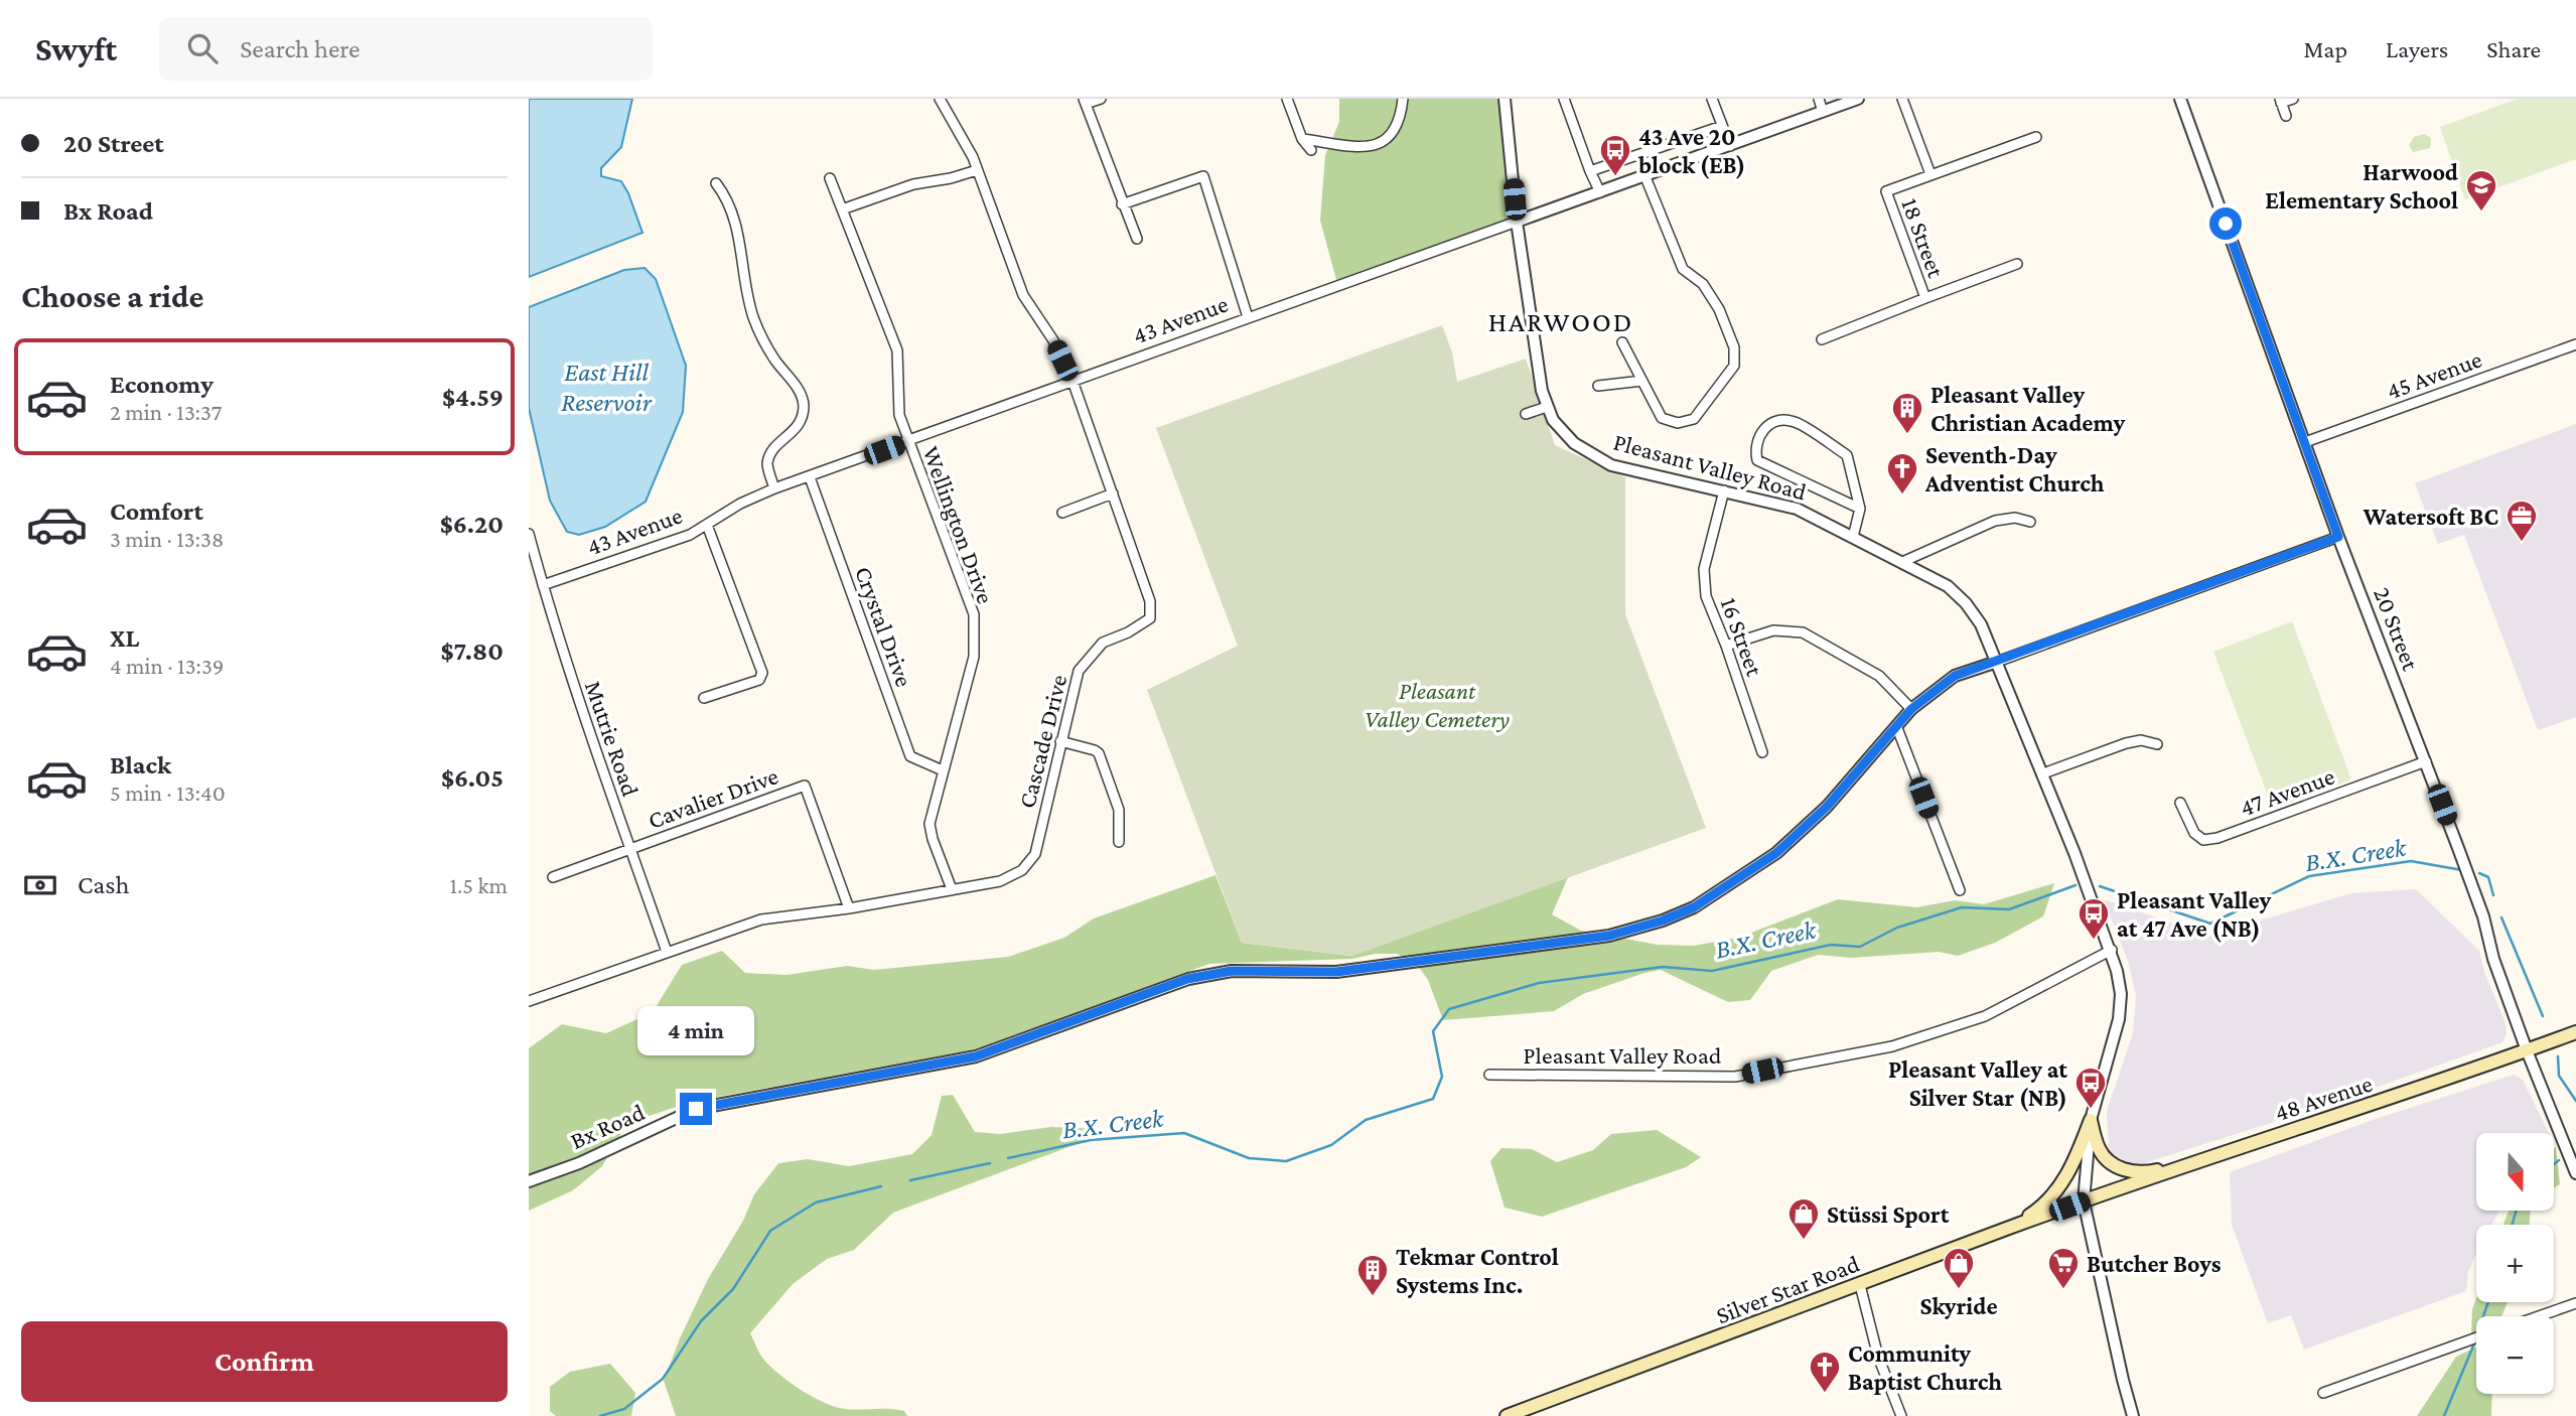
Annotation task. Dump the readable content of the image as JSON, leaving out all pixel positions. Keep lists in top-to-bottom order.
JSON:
{
  "streets": {
    "main road": ["48 Avenue", "Silver Star Road"],
    "street": [
      "18 Street",
      "43 Avenue",
      "45 Avenue",
      "Pleasant Valley Road",
      "Wellington Drive",
      "Crystal Drive",
      "20 Street",
      "16 Street",
      "Mutrie Road",
      "Cascade Drive",
      "47 Avenue",
      "Cavalier Drive",
      "Bx Road"
    ]
  },
  "crossings": [
    ["43 Avenue", "Pleasant Valley Road"],
    ["43 Avenue", "Wellington Drive"],
    ["43 Avenue", "Crystal Drive"],
    ["43 Avenue", "Mutrie Road"],
    ["43 Avenue", "Cascade Drive"],
    ["45 Avenue", "20 Street"],
    ["Pleasant Valley Road", "16 Street"],
    ["Pleasant Valley Road", "48 Avenue"],
    ["Pleasant Valley Road", "Bx Road"],
    ["Pleasant Valley Road", "Silver Star Road"],
    ["Wellington Drive", "Crystal Drive"],
    ["Wellington Drive", "Cascade Drive"],
    ["20 Street", "47 Avenue"],
    ["20 Street", "48 Avenue"],
    ["Mutrie Road", "Cascade Drive"],
    ["Mutrie Road", "Cavalier Drive"],
    ["Cascade Drive", "Cavalier Drive"],
    ["48 Avenue", "Silver Star Road"]
  ],
  "districts": ["HARWOOD"],
  "water": ["East Hill Reservoir", "B.X. Creek"],
  "parks": ["Pleasant Valley Cemetery"],
  "places": {
    "bus stop": ["43 Ave 20 block (EB)", "Pleasant Valley at 47 Ave (NB)", "Pleasant Valley at Silver Star (NB)"],
    "school or university": ["Harwood Elementary School"],
    "building": ["Pleasant Valley Christian Academy", "Tekmar Control Systems Inc."],
    "church": ["Seventh-Day Adventist Church", "Community Baptist Church"],
    "office": ["Watersoft BC"],
    "shop": ["Stüssi Sport", "Skyride"],
    "supermarket": ["Butcher Boys"]
  },
  "north": "bottom",
  "page": {
    "header": "Swyft",
    "search": "Search here",
    "nav": ["Map", "Layers", "Share"],
    "banner": ["20 Street", "Bx Road"],
    "heading": "Choose a ride",
    "list": [
      {
        "name": "Economy",
        "note": "2 min · 13:37",
        "value": "$4.59"
      },
      {
        "name": "Comfort",
        "note": "3 min · 13:38",
        "value": "$6.20"
      },
      {
        "name": "XL",
        "note": "4 min · 13:39",
        "value": "$7.80"
      },
      {
        "name": "Black",
        "note": "5 min · 13:40",
        "value": "$6.05"
      }
    ],
    "pay": ["Cash", "1.5 km"],
    "bubble": "4 min",
    "map_buttons": ["+", "−"],
    "buttons": "Confirm"
  }
}
